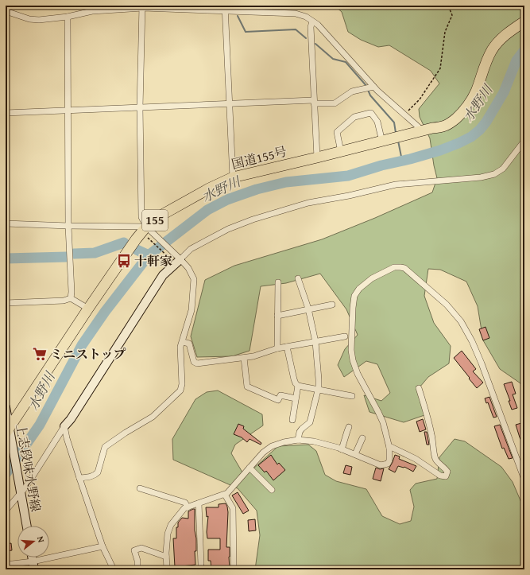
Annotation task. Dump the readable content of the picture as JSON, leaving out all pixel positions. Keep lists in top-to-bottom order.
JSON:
{
  "streets": {
    "highway": ["国道155号", "155"],
    "street": ["上志段味水野線"]
  },
  "crossings": [
    ["国道155号", "上志段味水野線"]
  ],
  "water": ["水野川"],
  "places": {
    "bus stop": ["十軒家"],
    "supermarket": ["ミニストップ"]
  },
  "north": "right"
}
